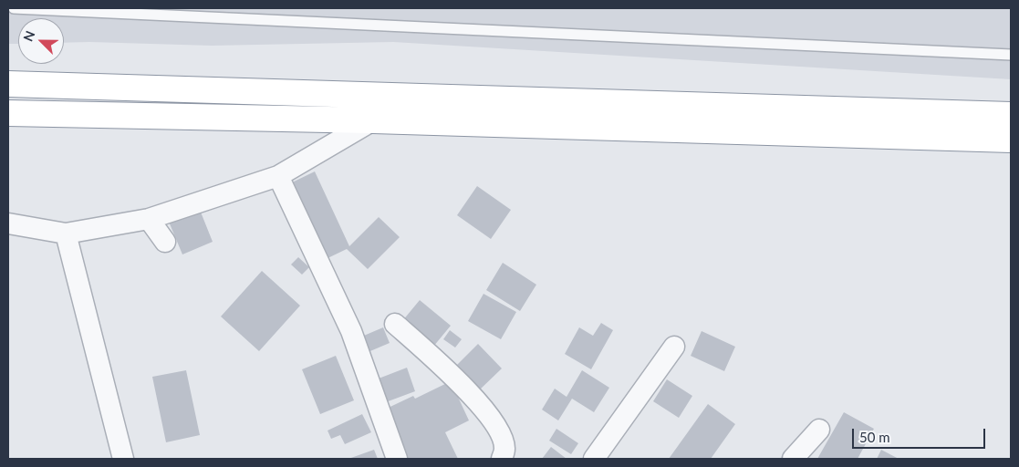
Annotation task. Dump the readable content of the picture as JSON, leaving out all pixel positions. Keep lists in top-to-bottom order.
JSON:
{
  "scale_bar": "50 m",
  "north": "top left"
}
